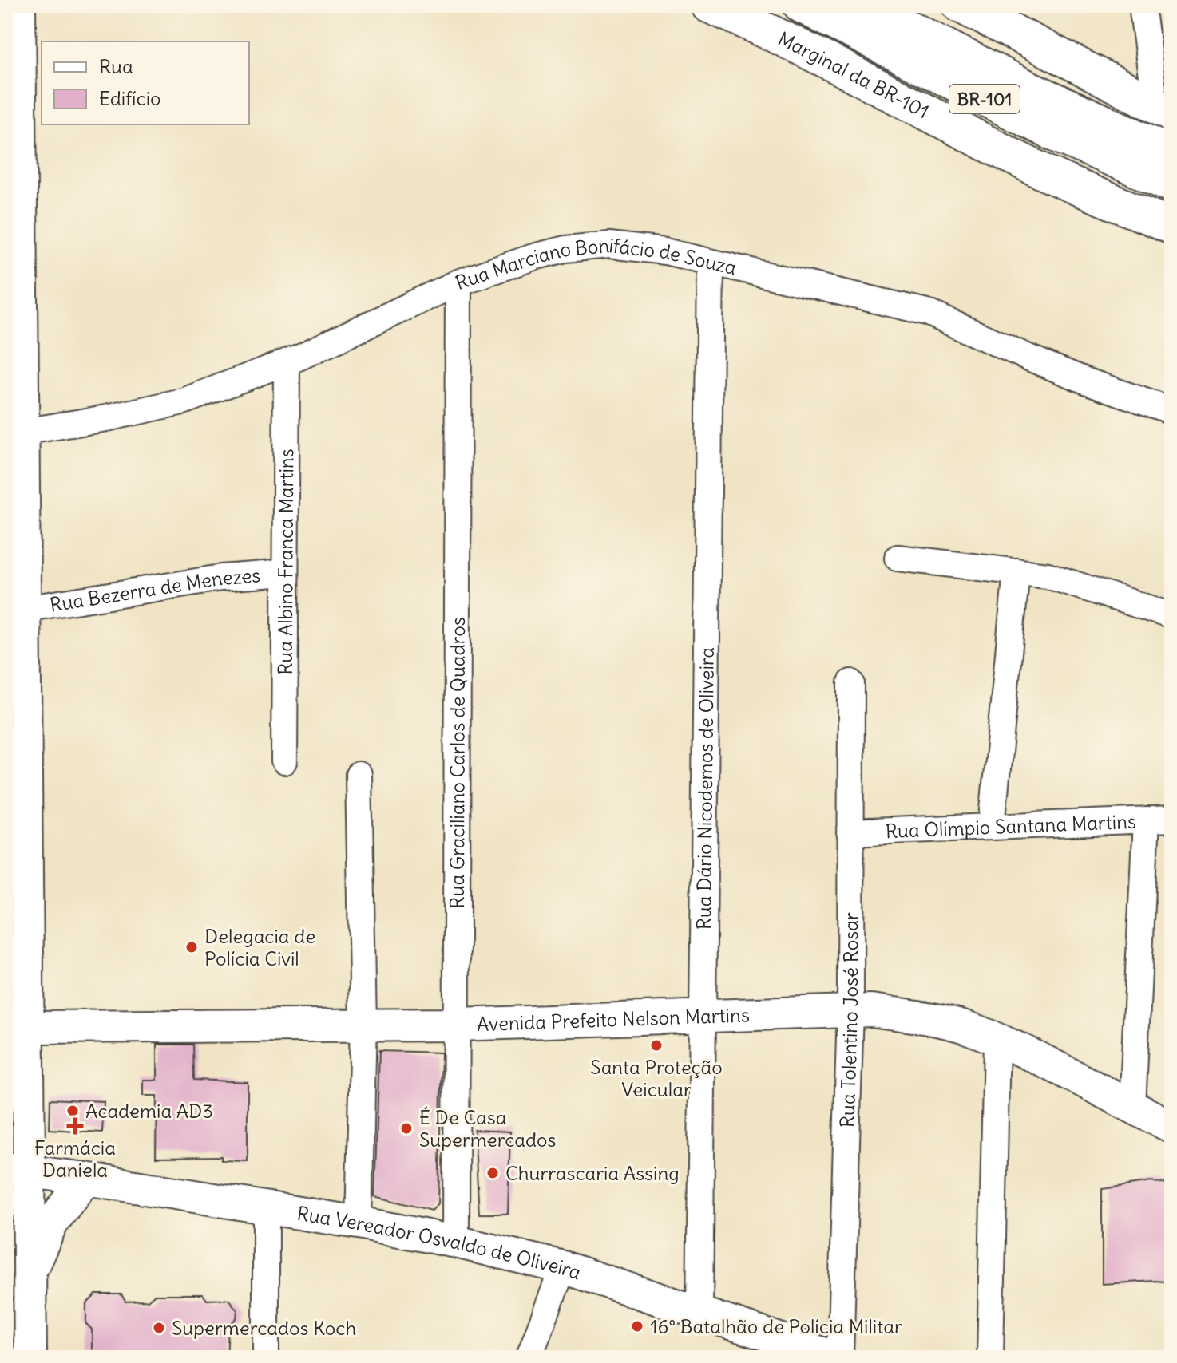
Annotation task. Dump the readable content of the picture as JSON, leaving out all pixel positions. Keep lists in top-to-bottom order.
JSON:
{
  "streets": {
    "highway": ["Marginal da BR-101", "BR-101"],
    "main road": ["Avenida Prefeito Nelson Martins", "Rua Vereador Osvaldo de Oliveira"],
    "street": [
      "Rua Marciano Bonifácio de Souza",
      "Rua Albino Franca Martins",
      "Rua Bezerra de Menezes",
      "Rua Graciliano Carlos de Quadros",
      "Rua Dário Nicodemos de Oliveira",
      "Rua Olímpio Santana Martins",
      "Rua Tolentino José Rosar"
    ]
  },
  "crossings": [
    ["Rua Marciano Bonifácio de Souza", "Rua Albino Franca Martins"],
    ["Rua Marciano Bonifácio de Souza", "Rua Graciliano Carlos de Quadros"],
    ["Rua Marciano Bonifácio de Souza", "Rua Dário Nicodemos de Oliveira"],
    ["Rua Albino Franca Martins", "Rua Bezerra de Menezes"],
    ["Rua Graciliano Carlos de Quadros", "Avenida Prefeito Nelson Martins"],
    ["Rua Graciliano Carlos de Quadros", "Rua Vereador Osvaldo de Oliveira"],
    ["Rua Dário Nicodemos de Oliveira", "Avenida Prefeito Nelson Martins"],
    ["Rua Dário Nicodemos de Oliveira", "Rua Vereador Osvaldo de Oliveira"],
    ["Rua Olímpio Santana Martins", "Rua Tolentino José Rosar"],
    ["Avenida Prefeito Nelson Martins", "Rua Tolentino José Rosar"],
    ["Rua Tolentino José Rosar", "Rua Vereador Osvaldo de Oliveira"]
  ],
  "places": {
    "other": [
      "Delegacia de Polícia Civil",
      "Santa Proteção Veicular",
      "Academia AD3",
      "É De Casa Supermercados",
      "Churrascaria Assing",
      "16º Batalhão de Polícia Militar",
      "Supermercados Koch"
    ],
    "health": ["Farmácia Daniela"]
  },
  "legend": ["Rua", "Edifício"]
}
